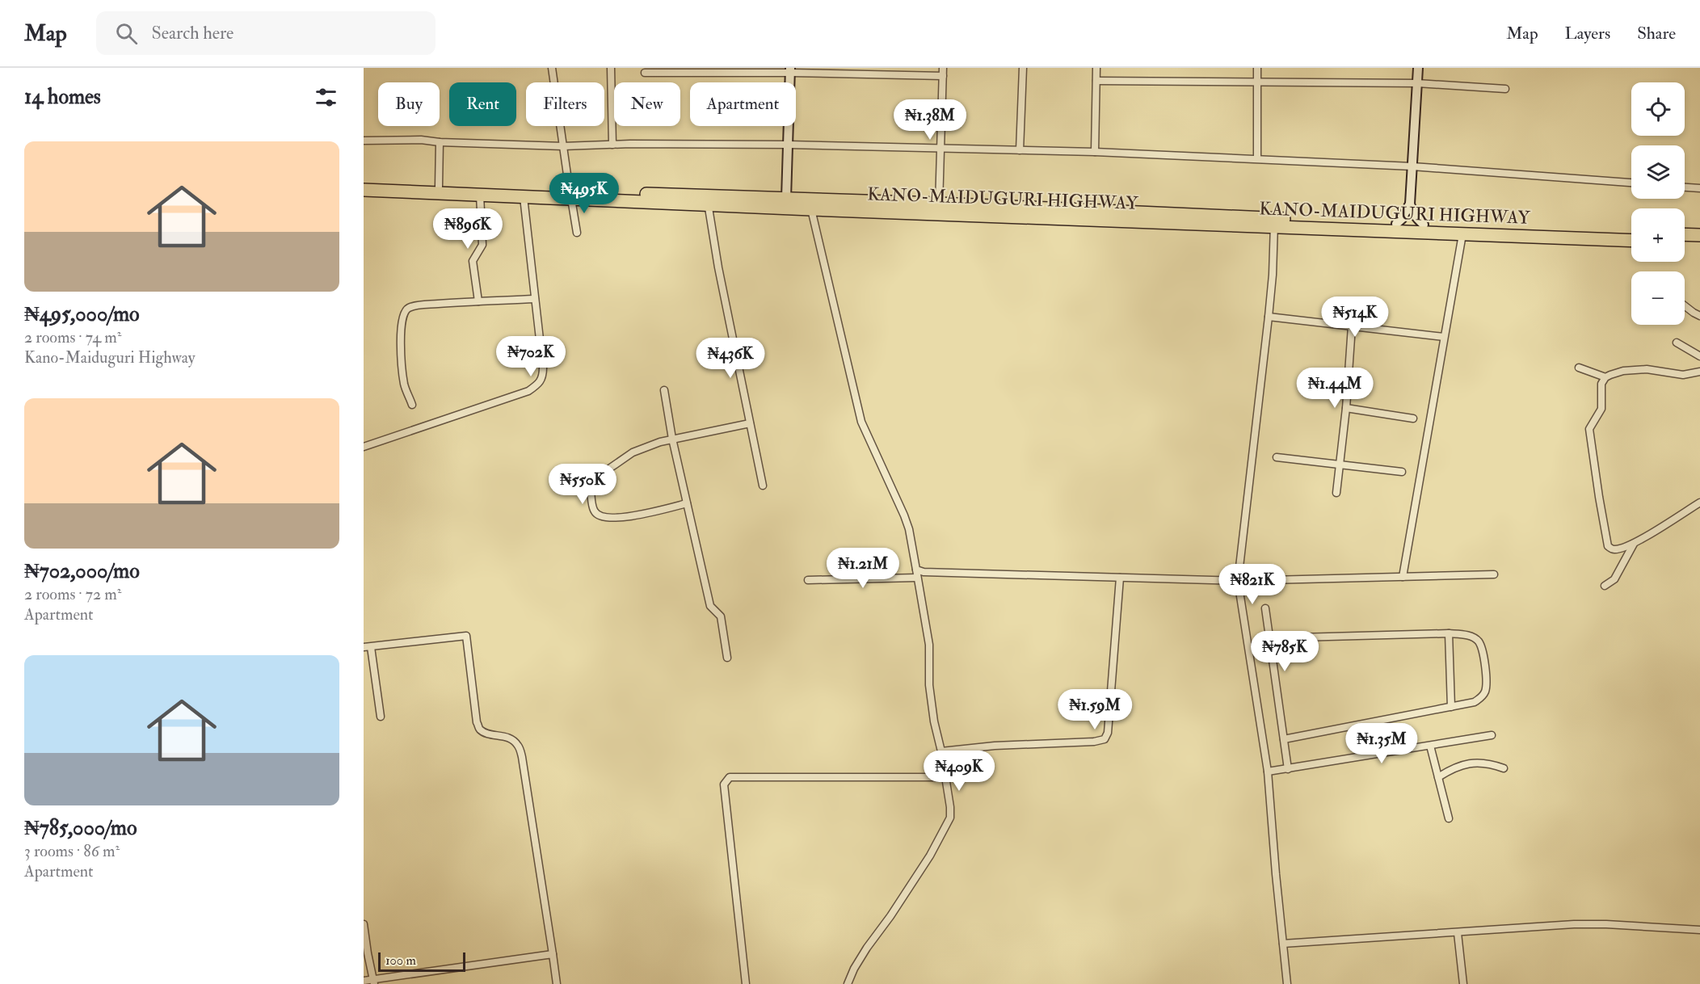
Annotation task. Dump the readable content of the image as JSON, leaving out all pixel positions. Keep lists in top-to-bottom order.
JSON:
{
  "streets": {
    "highway": ["KANO-MAIDUGURI HIGHWAY"]
  },
  "scale_bar": "100 m",
  "page": {
    "header": "Map",
    "search": "Search here",
    "nav": ["Map", "Layers", "Share"],
    "heading": "14 homes",
    "map_buttons": ["+", "−"],
    "chip": [
      "Buy",
      "Rent",
      "Filters",
      "New",
      "Apartment"
    ],
    "price": [
      "₦1.38M",
      "₦495K",
      "₦896K",
      "₦514K",
      "₦702K",
      "₦436K",
      "₦1.44M",
      "₦550K",
      "₦1.21M",
      "₦821K",
      "₦785K",
      "₦1.59M",
      "₦1.35M",
      "₦409K"
    ],
    "list": [
      {
        "name": "₦495,000/mo",
        "note": "2 rooms · 74 m² · Kano-Maiduguri Highway"
      },
      {
        "name": "₦702,000/mo",
        "note": "2 rooms · 72 m² · Apartment"
      },
      {
        "name": "₦785,000/mo",
        "note": "3 rooms · 86 m² · Apartment"
      }
    ],
    "scale": "100 m"
  }
}
